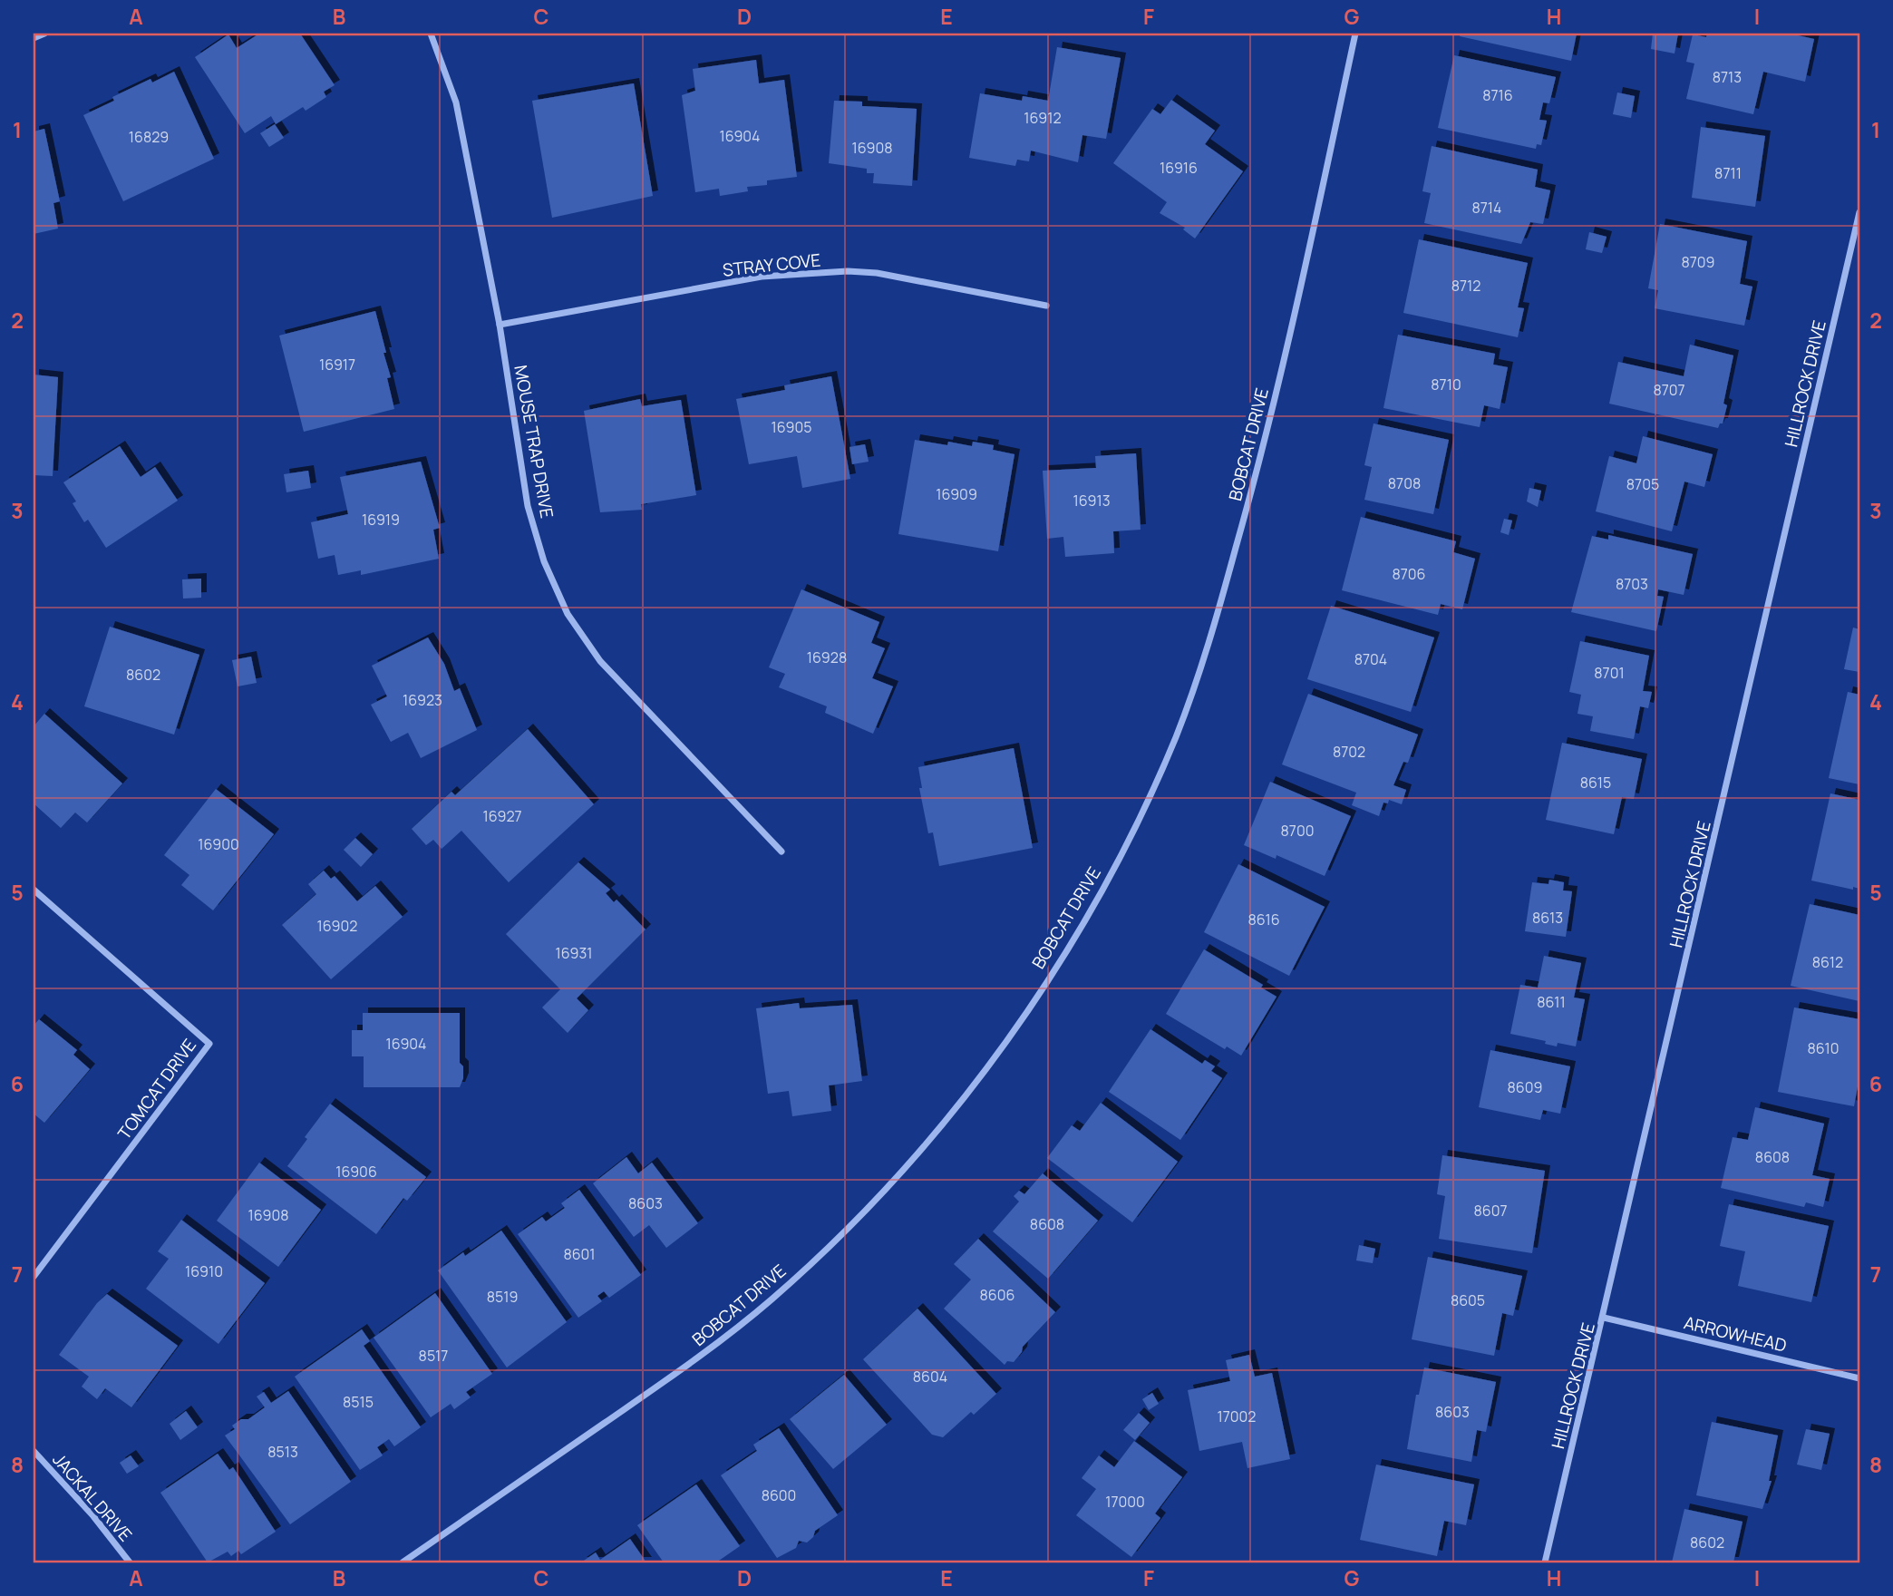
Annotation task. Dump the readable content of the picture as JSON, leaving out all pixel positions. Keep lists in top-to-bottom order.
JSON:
{
  "streets": {
    "street": [
      "STRAY COVE",
      "HILLROCK DRIVE",
      "MOUSE TRAP DRIVE",
      "BOBCAT DRIVE",
      "TOMCAT DRIVE",
      "ARROWHEAD",
      "JACKAL DRIVE"
    ]
  },
  "crossings": [
    ["STRAY COVE", "MOUSE TRAP DRIVE"],
    ["HILLROCK DRIVE", "ARROWHEAD"]
  ],
  "house_numbers": [
    "8713",
    "8716",
    "16912",
    "16904",
    "16829",
    "16908",
    "16916",
    "8711",
    "8714",
    "8709",
    "8712",
    "16917",
    "8710",
    "8707",
    "16905",
    "8708",
    "8705",
    "16909",
    "16913",
    "16919",
    "8706",
    "8703",
    "16928",
    "8704",
    "8701",
    "8602",
    "16923",
    "8702",
    "8615",
    "16927",
    "8700",
    "16900",
    "8613",
    "8616",
    "16902",
    "16931",
    "8612",
    "8611",
    "16904",
    "8610",
    "8609",
    "8608",
    "16906",
    "8603",
    "8607",
    "16908",
    "8608",
    "8601",
    "16910",
    "8606",
    "8519",
    "8605",
    "8517",
    "8604",
    "8515",
    "8603",
    "17002",
    "8513",
    "8600",
    "17000",
    "8602"
  ],
  "grid": {
    "columns": [
      "A",
      "B",
      "C",
      "D",
      "E",
      "F",
      "G",
      "H",
      "I"
    ],
    "rows": [
      "1",
      "2",
      "3",
      "4",
      "5",
      "6",
      "7",
      "8"
    ]
  }
}
